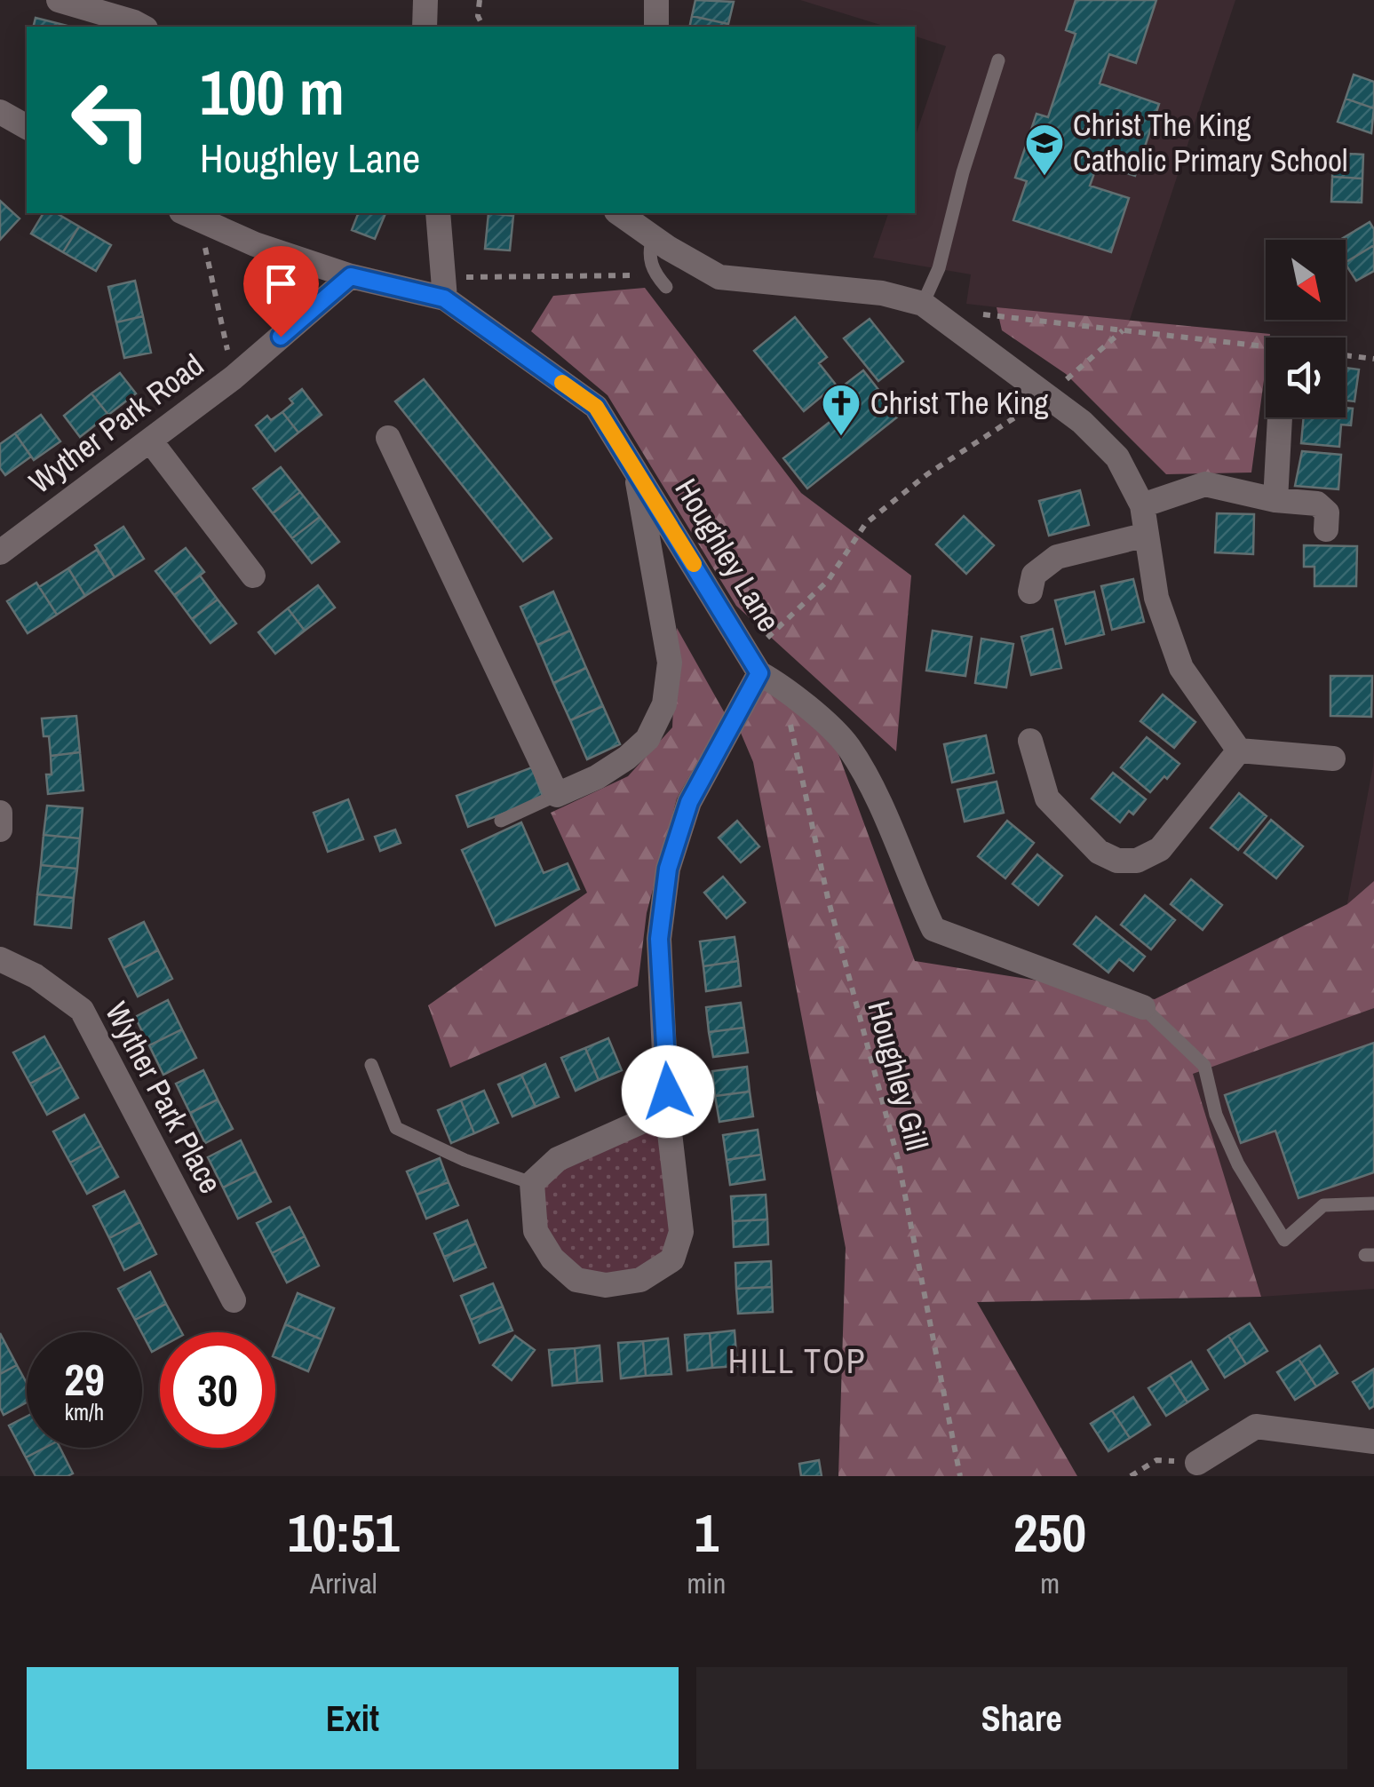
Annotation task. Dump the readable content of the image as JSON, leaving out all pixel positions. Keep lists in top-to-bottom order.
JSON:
{
  "streets": {
    "street": ["Wyther Park Road", "Houghley Lane", "Wyther Park Place"],
    "path": ["Houghley Gill"]
  },
  "crossings": [
    ["Wyther Park Road", "Houghley Lane"],
    ["Houghley Lane", "Houghley Gill"]
  ],
  "districts": ["HILL TOP"],
  "places": {
    "school or university": ["Christ The King Catholic Primary School"],
    "church": ["Christ The King"]
  },
  "north": "bottom right",
  "page": {
    "turn": ["100 m", "Houghley Lane"],
    "speed": "29 km/h",
    "limit": "30",
    "eta": [
      "10:51",
      "Arrival",
      "1",
      "min",
      "250",
      "m"
    ],
    "buttons": ["Exit", "Share"]
  }
}
